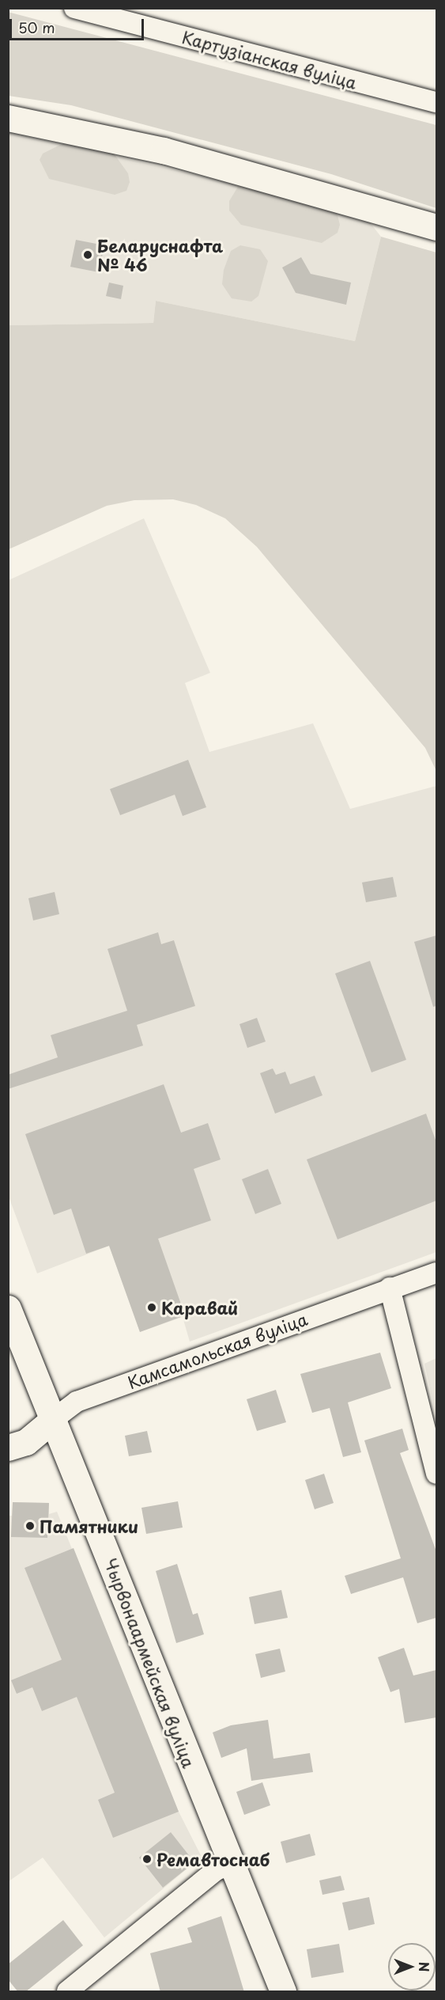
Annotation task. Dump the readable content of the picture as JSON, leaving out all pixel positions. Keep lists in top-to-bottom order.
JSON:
{
  "streets": {
    "main road": ["Камсамольская вуліца", "Чырвонаармейская вуліца"],
    "street": ["Картузіанская вуліца"]
  },
  "crossings": [
    ["Камсамольская вуліца", "Чырвонаармейская вуліца"]
  ],
  "places": [
    "Беларуснафта № 46",
    "Каравай",
    "Памятники",
    "Ремавтоснаб"
  ],
  "scale_bar": "50 m",
  "north": "right"
}
